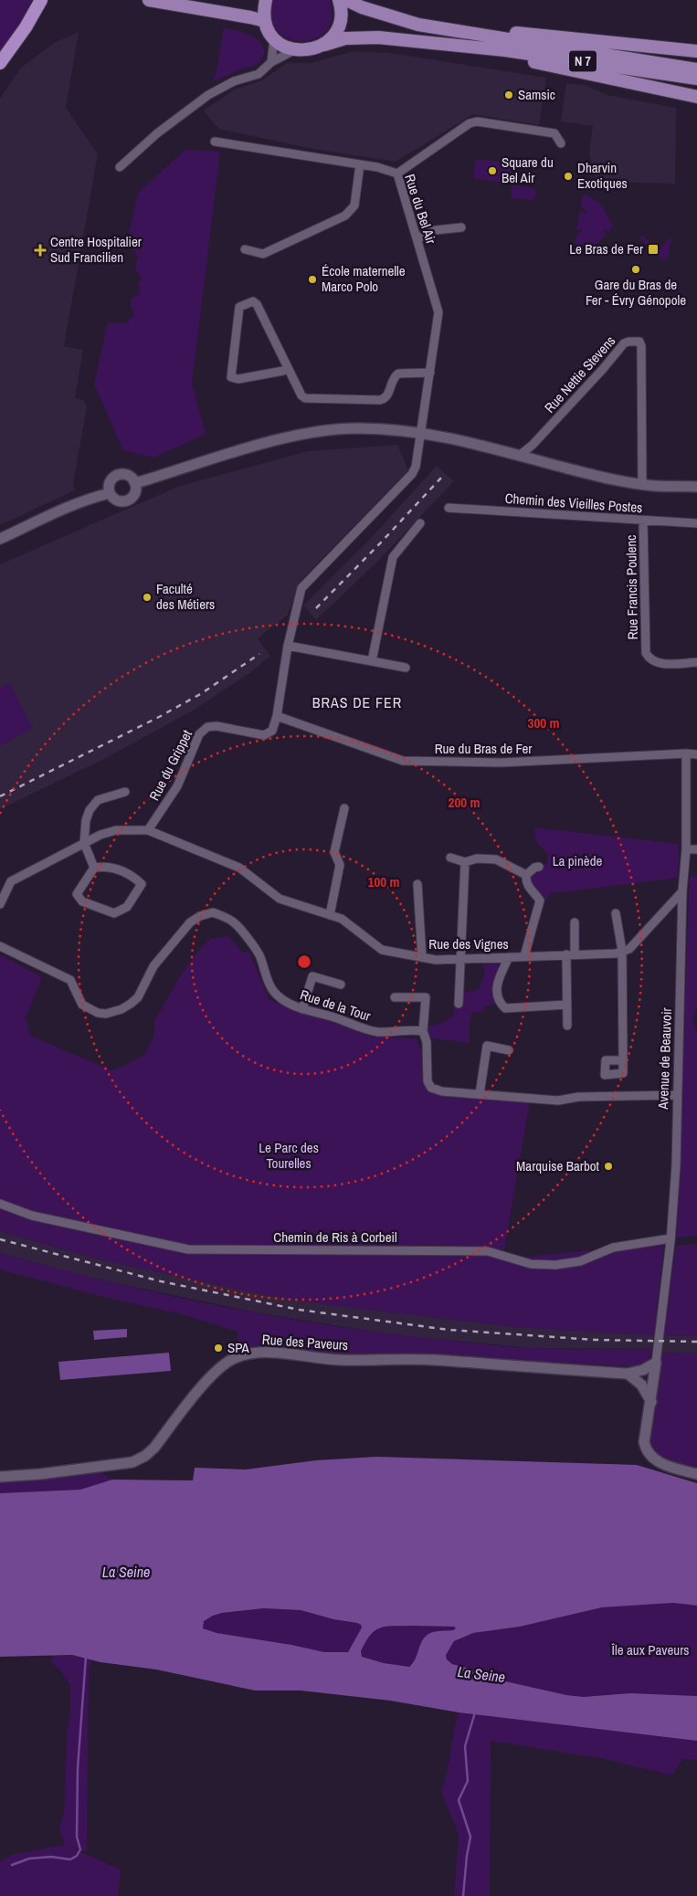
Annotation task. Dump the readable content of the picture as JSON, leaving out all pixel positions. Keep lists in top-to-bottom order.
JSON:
{
  "streets": {
    "main road": ["N 7"],
    "street": [
      "Rue du Bel Air",
      "Rue Nettie Stevens",
      "Chemin des Vieilles Postes",
      "Rue Francis Poulenc",
      "Rue du Bras de Fer",
      "Rue du Grippet",
      "Rue des Vignes",
      "Rue de la Tour",
      "Avenue de Beauvoir",
      "Chemin de Ris à Corbeil",
      "Rue des Paveurs"
    ]
  },
  "crossings": [
    ["Rue du Bel Air", "Rue du Bras de Fer"],
    ["Rue du Bel Air", "Rue du Grippet"],
    ["Chemin des Vieilles Postes", "Rue Francis Poulenc"],
    ["Rue du Bras de Fer", "Rue du Grippet"],
    ["Rue du Bras de Fer", "Avenue de Beauvoir"],
    ["Rue du Grippet", "Rue des Vignes"],
    ["Rue des Vignes", "Avenue de Beauvoir"],
    ["Avenue de Beauvoir", "Chemin de Ris à Corbeil"]
  ],
  "districts": ["BRAS DE FER"],
  "water": ["La Seine"],
  "parks": ["La pinède", "Le Parc des Tourelles", "Île aux Paveurs"],
  "places": {
    "other": [
      "Samsic",
      "Square du Bel Air",
      "Dharvin Exotiques",
      "Gare du Bras de Fer - Évry Génopole",
      "École maternelle Marco Polo",
      "Faculté des Métiers",
      "Marquise Barbot",
      "SPA"
    ],
    "transit": ["Le Bras de Fer"],
    "health": ["Centre Hospitalier Sud Francilien"]
  },
  "rings": ["300 m", "200 m", "100 m"]
}
